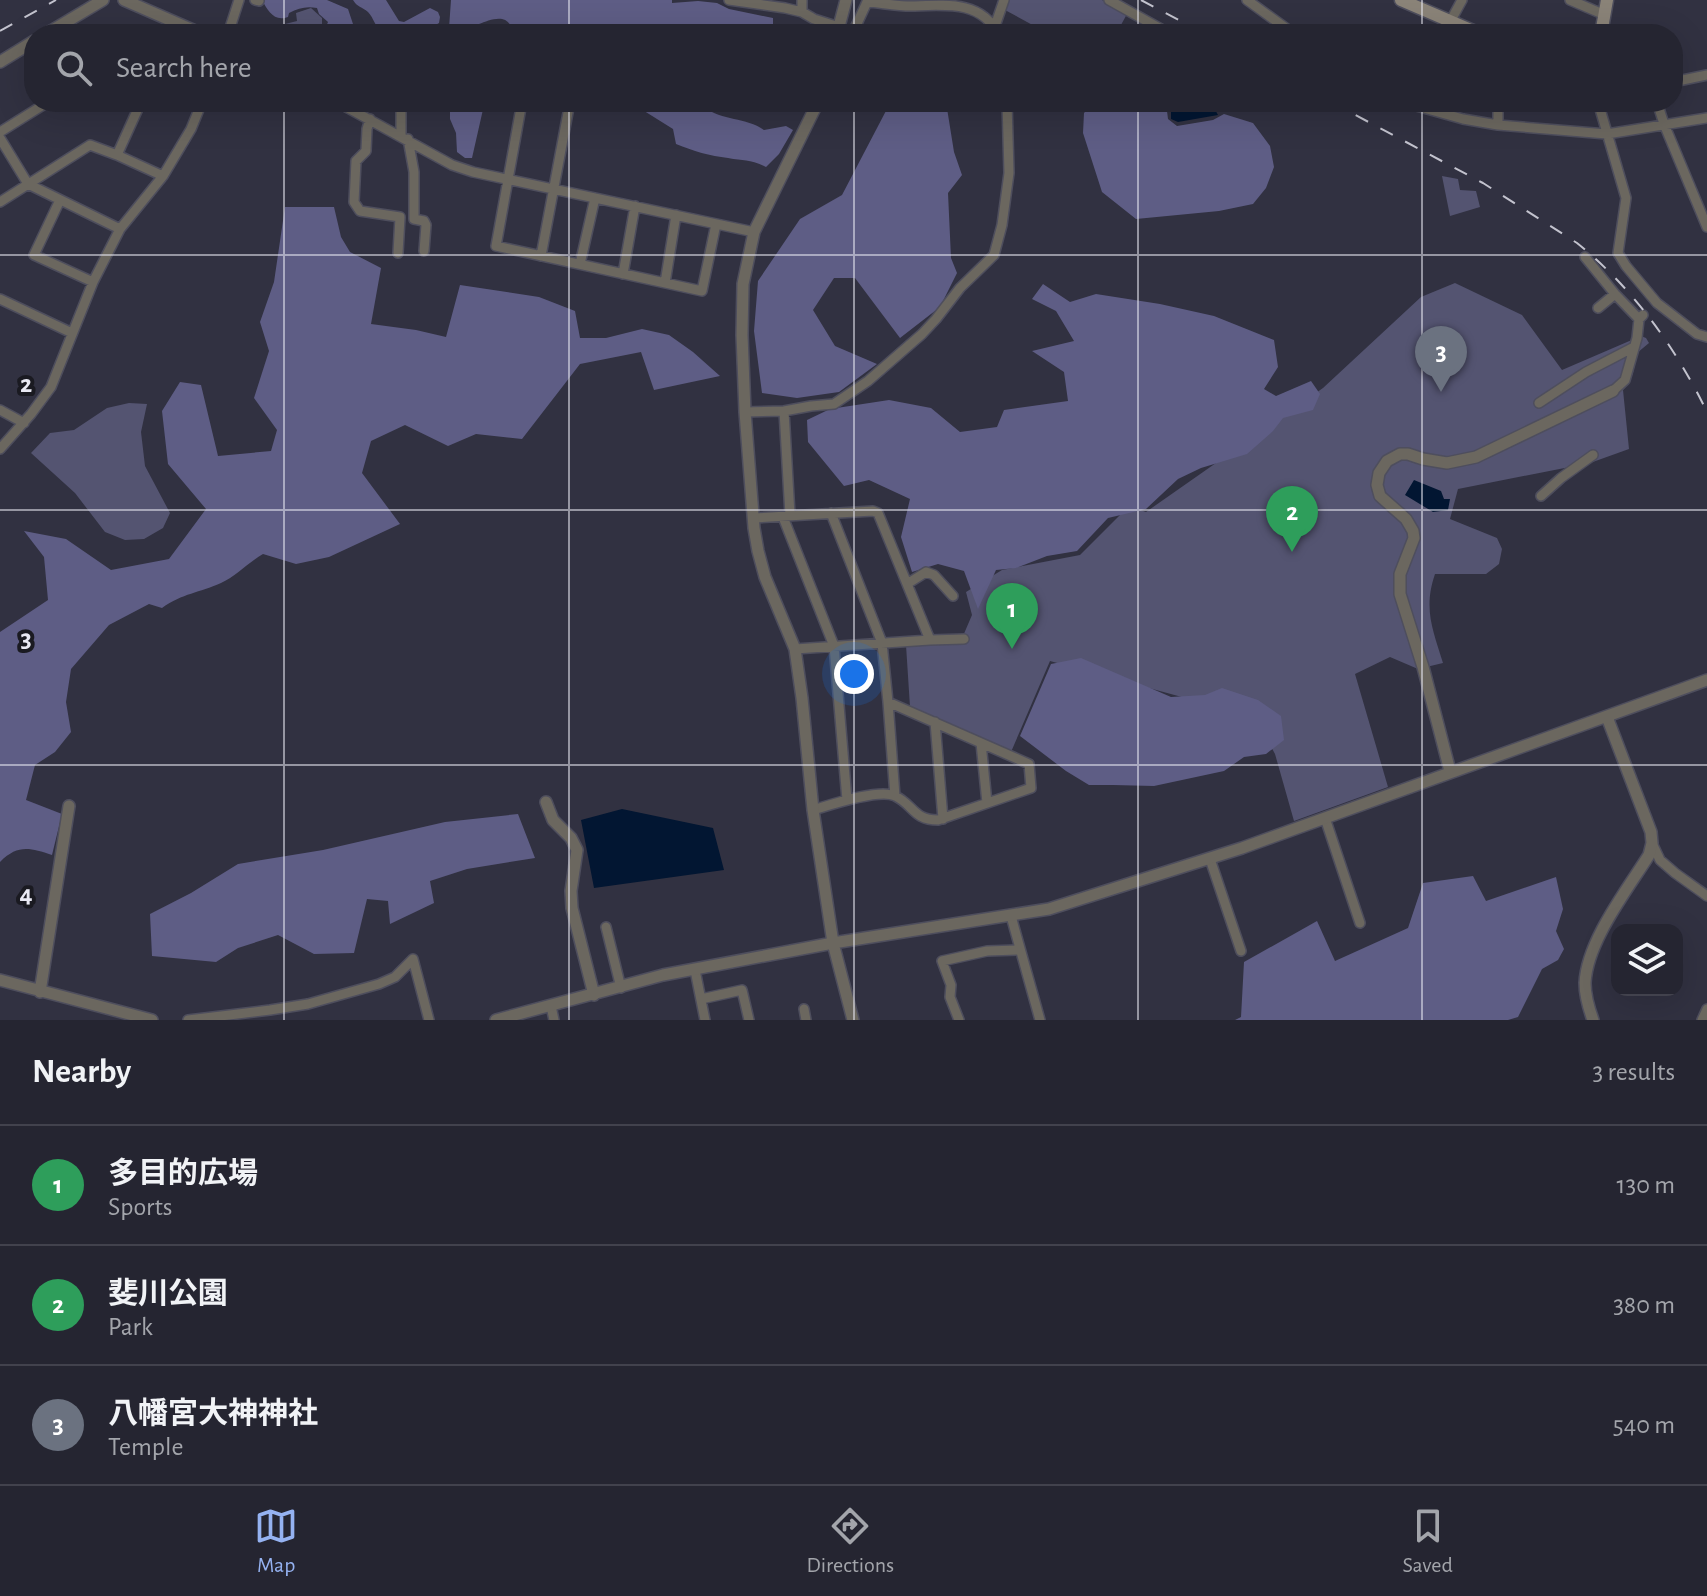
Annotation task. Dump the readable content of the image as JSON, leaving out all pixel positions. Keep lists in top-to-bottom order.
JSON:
{
  "page": {
    "search": "Search here",
    "pins": ["3", "2", "1"],
    "heading": ["Nearby", "3 results"],
    "list": [
      {
        "mark": "1",
        "name": "多目的広場",
        "note": "Sports",
        "value": "130 m"
      },
      {
        "mark": "2",
        "name": "斐川公園",
        "note": "Park",
        "value": "380 m"
      },
      {
        "mark": "3",
        "name": "八幡宮大神神社",
        "note": "Temple",
        "value": "540 m"
      }
    ],
    "nav": ["Map", "Directions", "Saved"]
  },
  "grid": {
    "rows": ["2", "3", "4"]
  }
}
